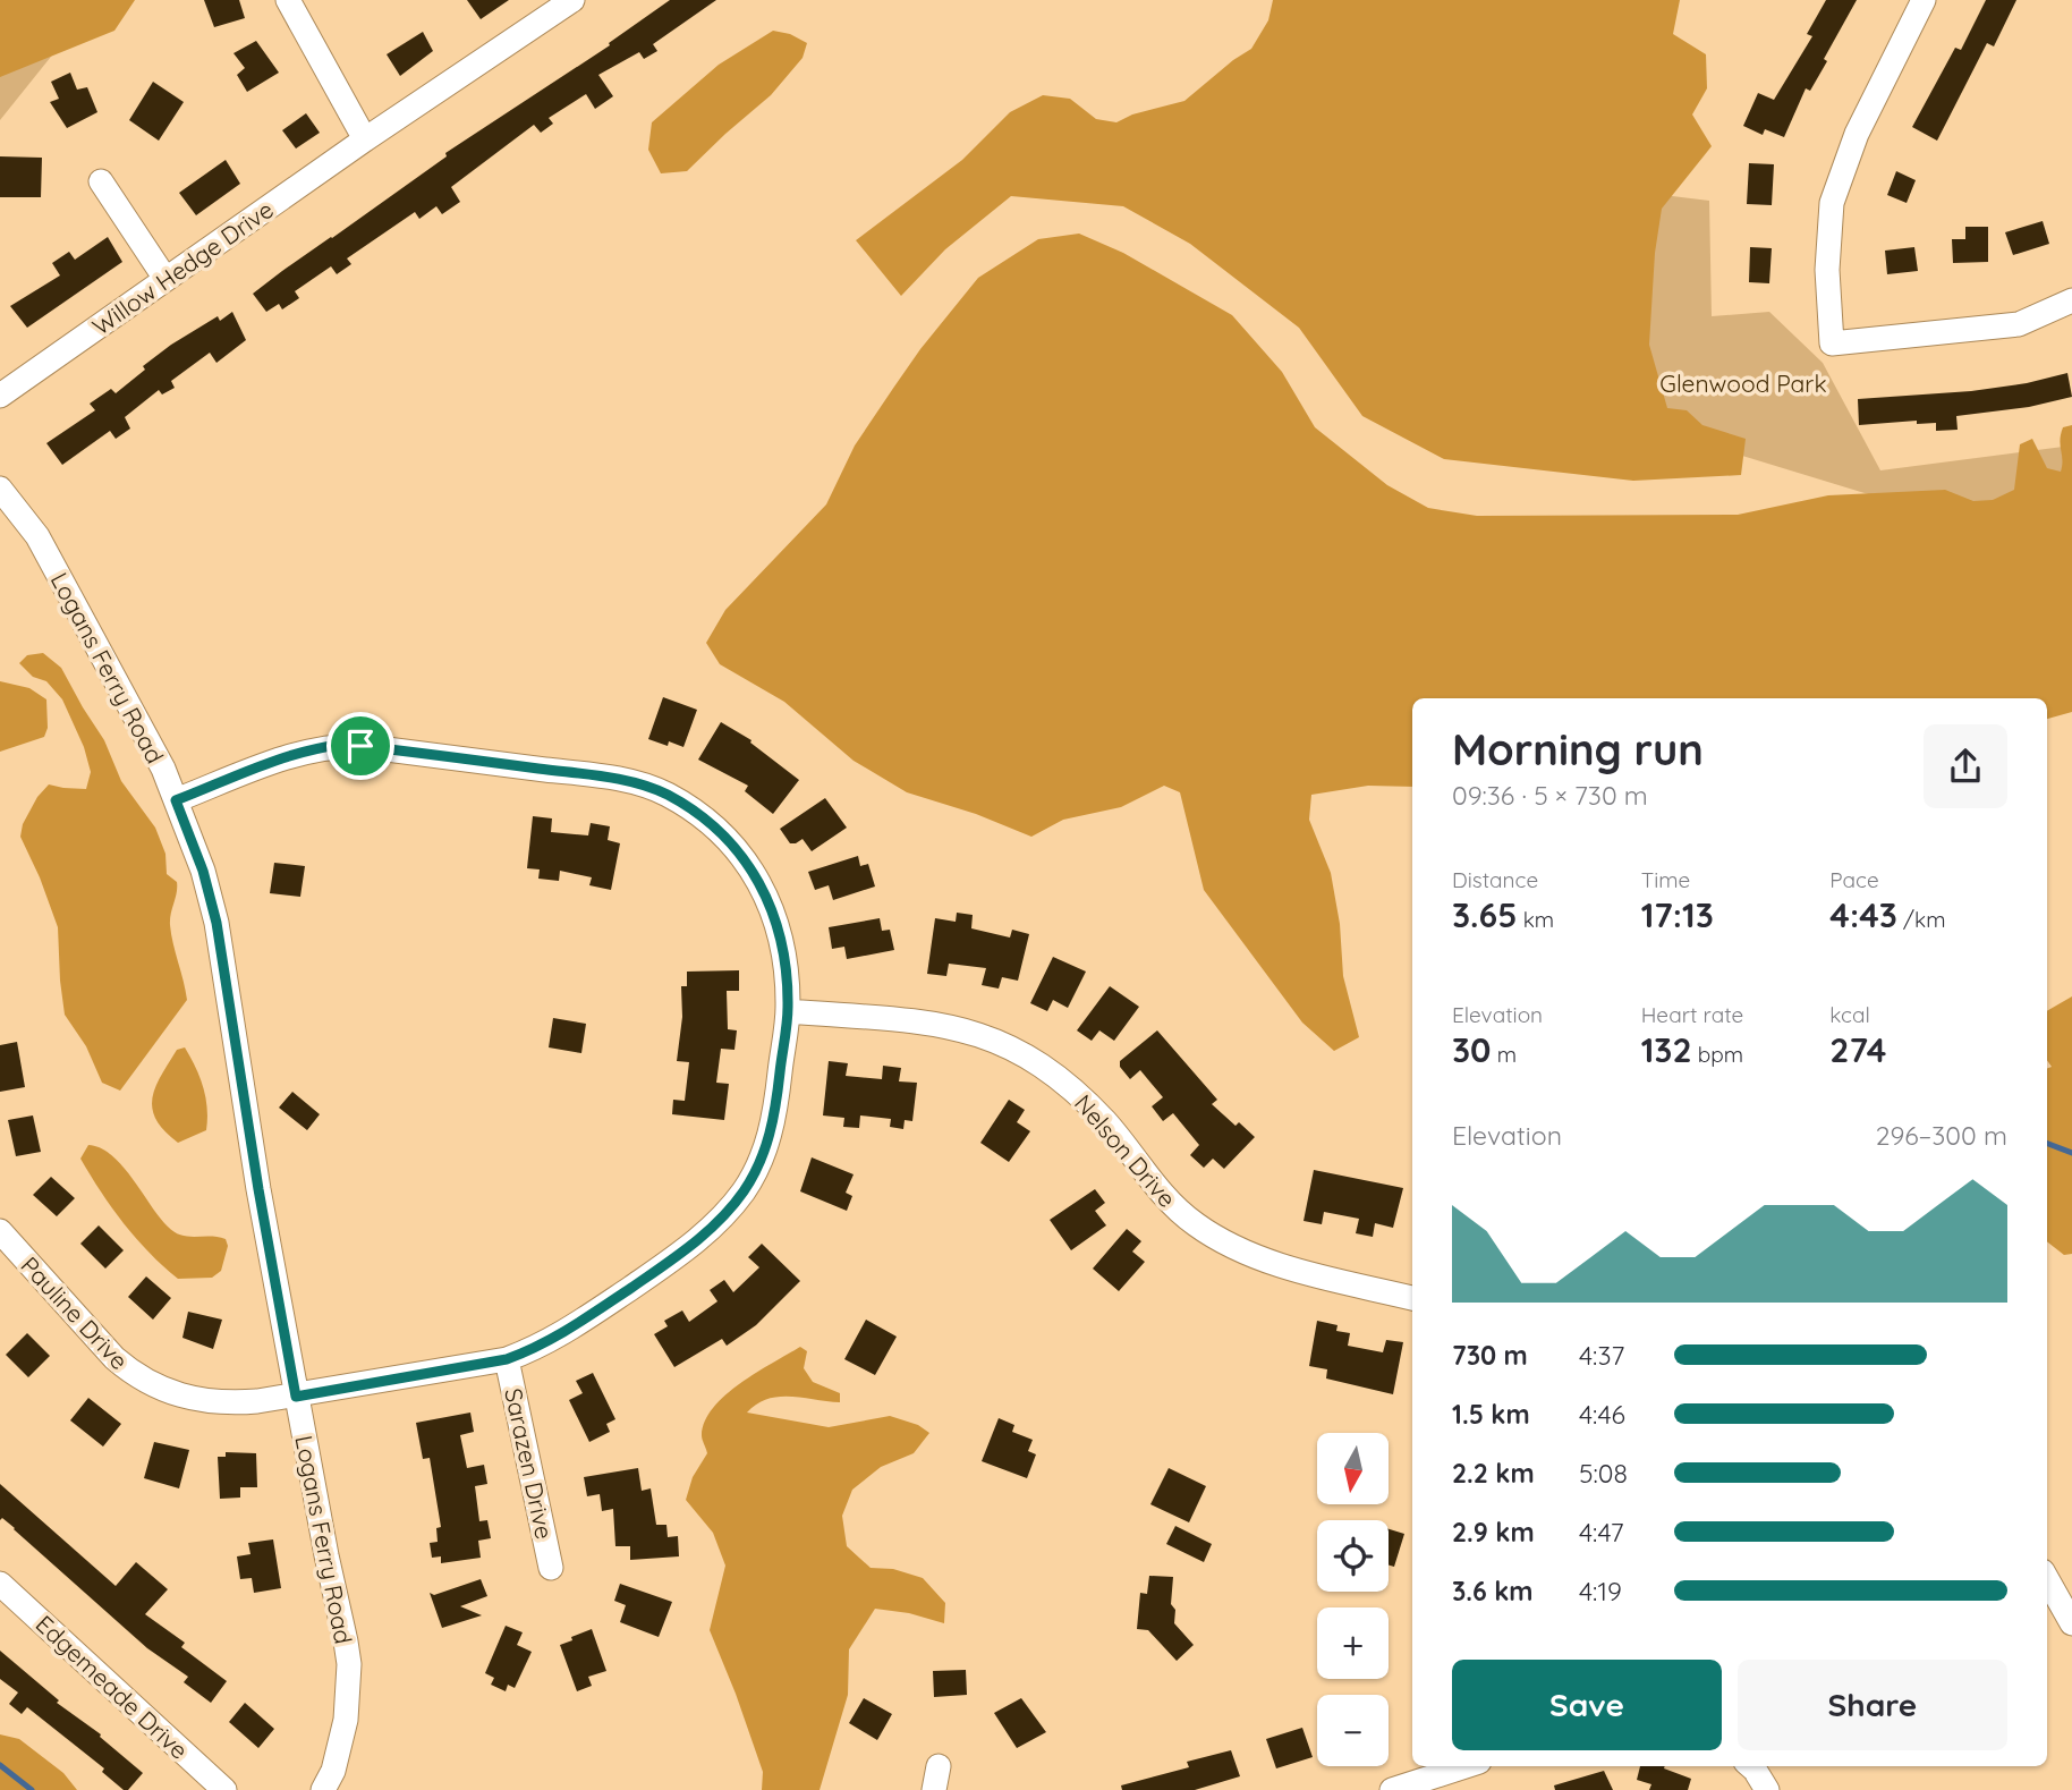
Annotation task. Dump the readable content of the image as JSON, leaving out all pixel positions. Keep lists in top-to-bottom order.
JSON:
{
  "streets": {
    "street": [
      "Willow Hedge Drive",
      "Logans Ferry Road",
      "Nelson Drive",
      "Pauline Drive",
      "Sarazen Drive",
      "Edgemeade Drive"
    ]
  },
  "crossings": [
    ["Logans Ferry Road", "Pauline Drive"],
    ["Nelson Drive", "Pauline Drive"],
    ["Pauline Drive", "Sarazen Drive"]
  ],
  "parks": ["Glenwood Park"],
  "north": "bottom",
  "page": {
    "heading": ["Morning run", "09:36 · 5 × 730 m"],
    "stats": [
      ["Distance", "3.65 km"],
      ["Time", "17:13"],
      ["Pace", "4:43 /km"],
      ["Elevation", "30 m"],
      ["Heart rate", "132 bpm"],
      ["kcal", "274"]
    ],
    "chart": ["Elevation", "296–300 m"],
    "list": [
      {
        "name": "730 m",
        "note": "4:37"
      },
      {
        "name": "1.5 km",
        "note": "4:46"
      },
      {
        "name": "2.2 km",
        "note": "5:08"
      },
      {
        "name": "2.9 km",
        "note": "4:47"
      },
      {
        "name": "3.6 km",
        "note": "4:19"
      }
    ],
    "map_buttons": ["+", "−"],
    "buttons": ["Save", "Share"]
  }
}
